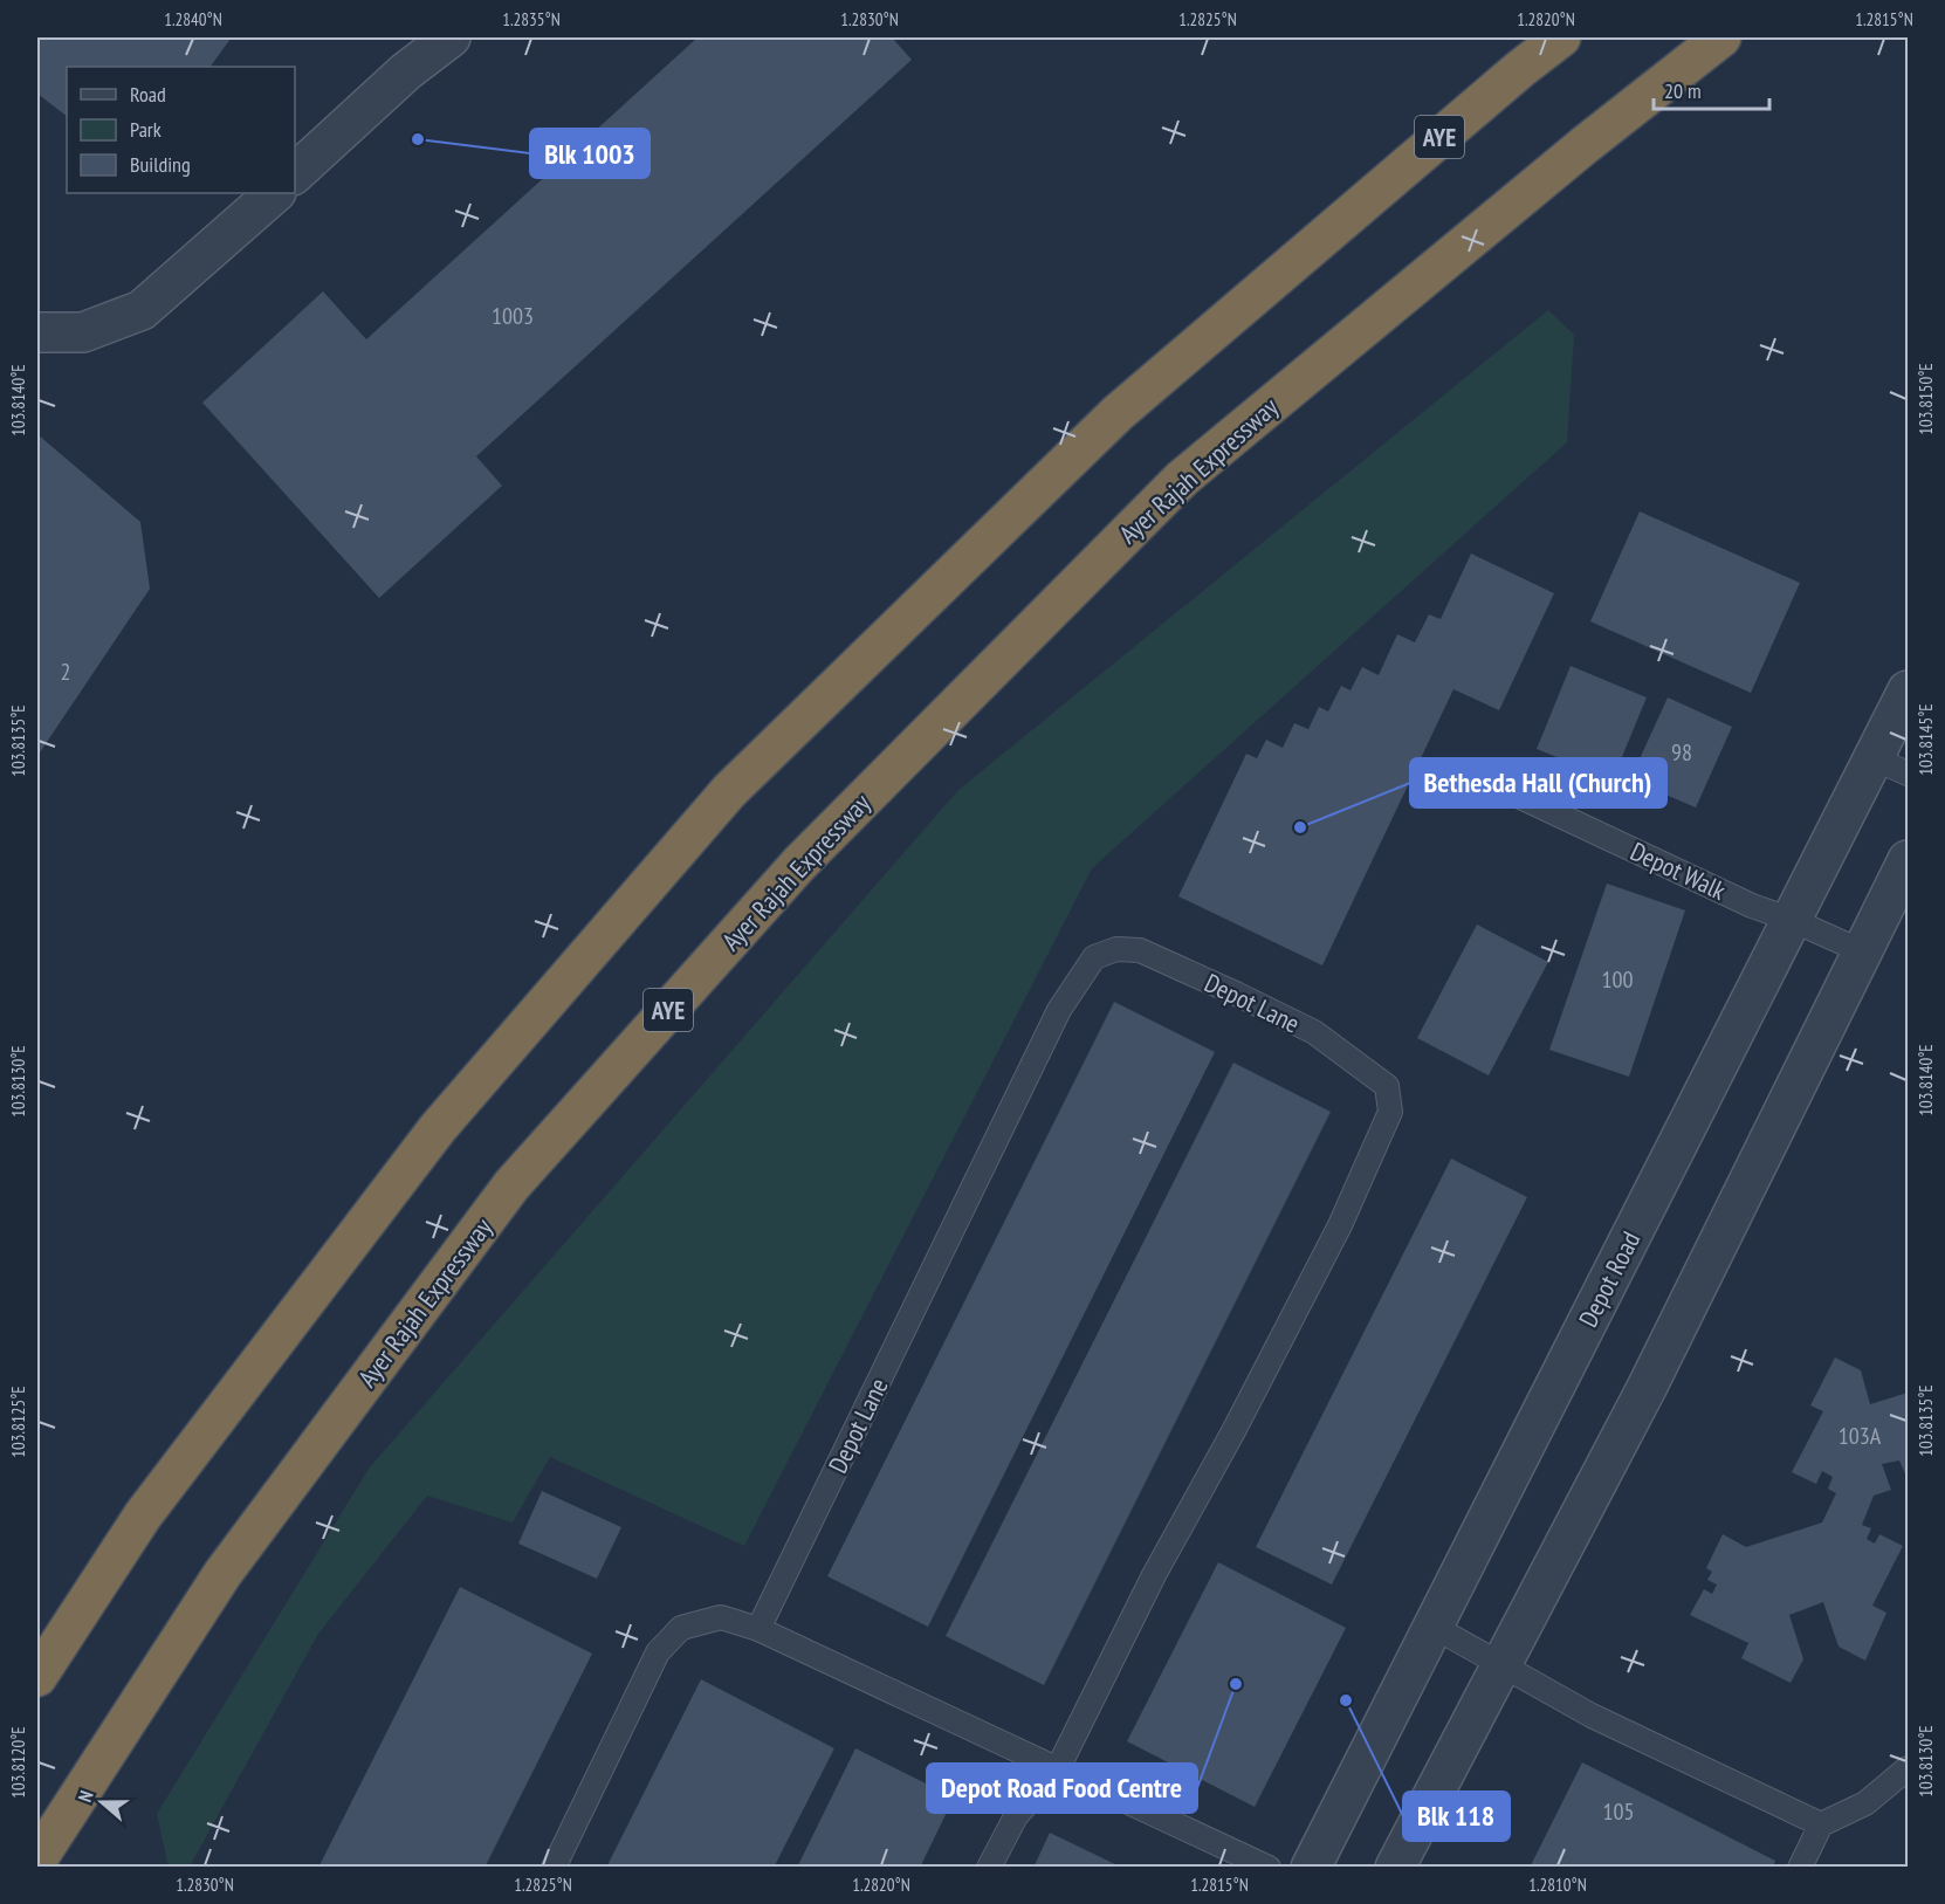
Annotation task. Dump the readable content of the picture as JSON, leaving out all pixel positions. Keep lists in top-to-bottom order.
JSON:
{
  "streets": {
    "highway": ["AYE", "Ayer Rajah Expressway"],
    "street": ["Depot Road"],
    "lane": ["Depot Walk", "Depot Lane"]
  },
  "crossings": [
    ["Depot Walk", "Depot Road"]
  ],
  "places": [
    "Blk 1003",
    "Bethesda Hall (Church)",
    "Depot Road Food Centre",
    "Blk 118"
  ],
  "house_numbers": [
    "1003",
    "2",
    "98",
    "100",
    "103A",
    "105"
  ],
  "legend": ["Road", "Park", "Building"],
  "scale_bar": "20 m",
  "north": "left",
  "coordinates": [
    "1.2840°N",
    "1.2835°N",
    "1.2830°N",
    "1.2825°N",
    "1.2820°N",
    "1.2815°N",
    "103.8150°E",
    "103.8140°E",
    "103.8145°E",
    "103.8135°E",
    "103.8130°E",
    "103.8125°E",
    "103.8120°E",
    "1.2810°N"
  ]
}
